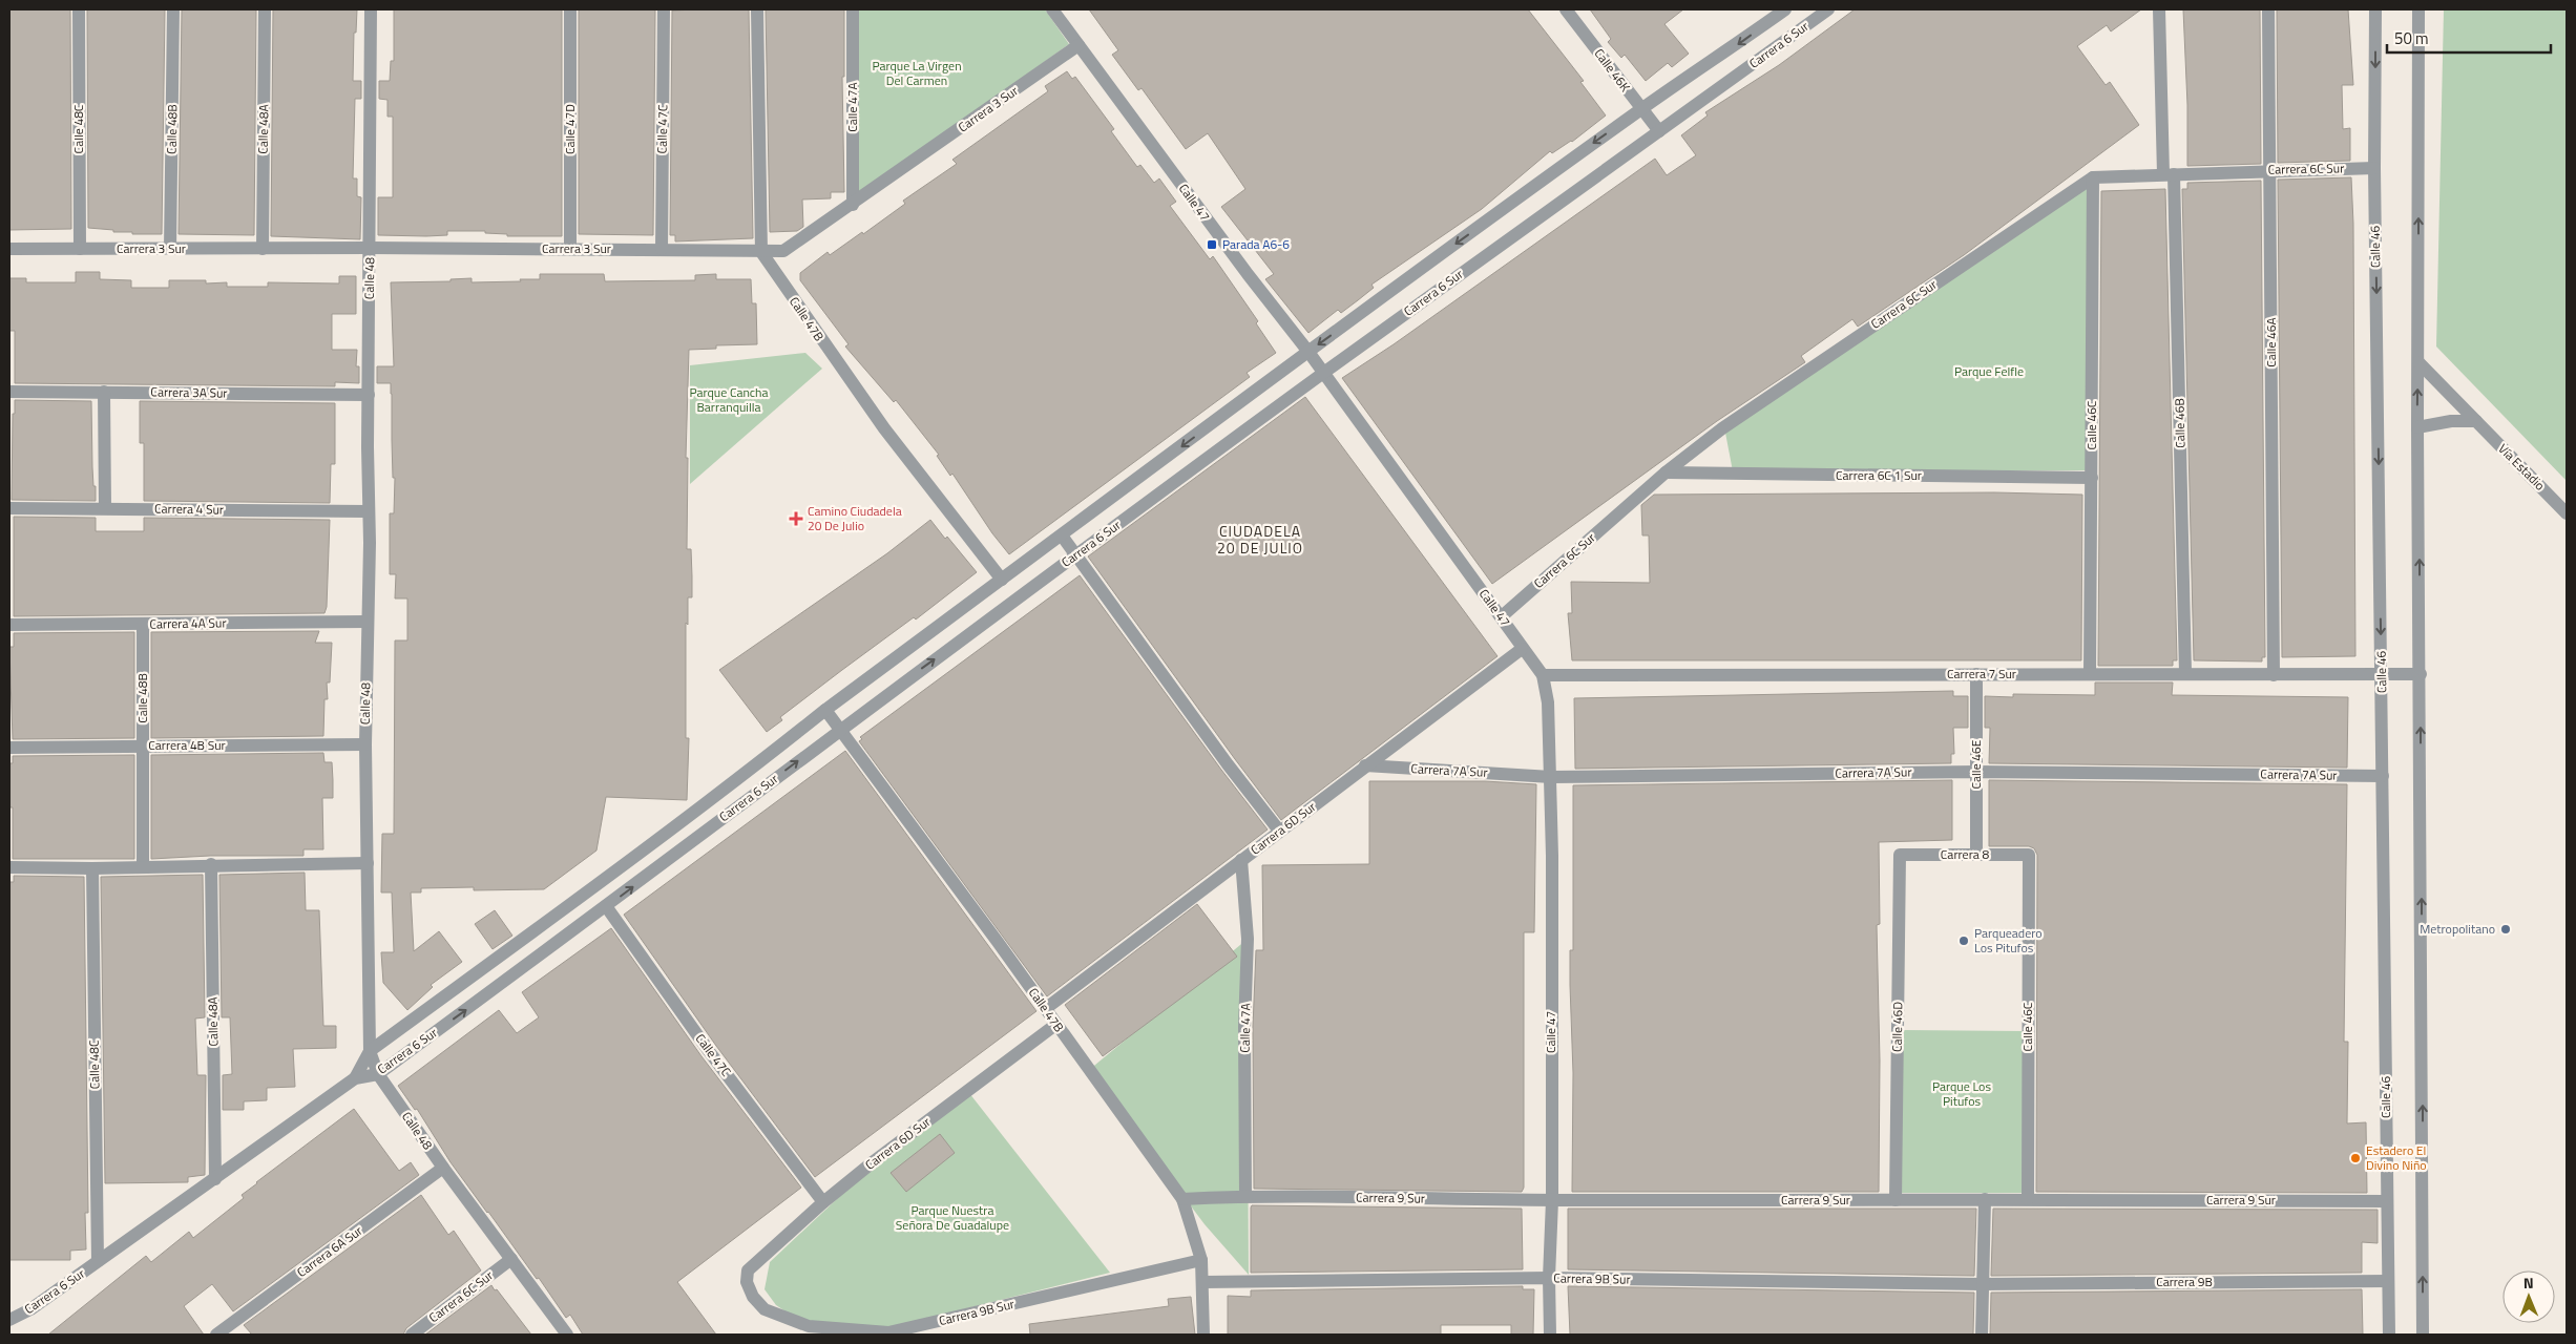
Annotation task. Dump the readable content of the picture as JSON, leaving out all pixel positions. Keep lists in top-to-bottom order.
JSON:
{
  "streets": {
    "street": [
      "Carrera 6 Sur",
      "Calle 46K",
      "Calle 47A",
      "Carrera 3 Sur",
      "Calle 48C",
      "Calle 48B",
      "Calle 48A",
      "Calle 47D",
      "Calle 47C",
      "Carrera 6C Sur",
      "Calle 47",
      "Calle 46",
      "Calle 48",
      "Calle 47B",
      "Calle 46A",
      "Carrera 3A Sur",
      "Calle 46B",
      "Calle 46C",
      "Vía Estadio",
      "Carrera 6C 1 Sur",
      "Carrera 4 Sur",
      "Carrera 4A Sur",
      "Carrera 7 Sur",
      "Carrera 4B Sur",
      "Calle 46E",
      "Carrera 7A Sur",
      "Carrera 6D Sur",
      "Carrera 8",
      "Calle 46D",
      "Carrera 9 Sur",
      "Carrera 6A Sur",
      "Carrera 9B Sur",
      "Carrera 9B"
    ]
  },
  "crossings": [
    ["Carrera 6 Sur", "Calle 46K"],
    ["Carrera 6 Sur", "Calle 48C"],
    ["Carrera 6 Sur", "Calle 48A"],
    ["Carrera 6 Sur", "Calle 47C"],
    ["Carrera 6 Sur", "Calle 47"],
    ["Carrera 6 Sur", "Calle 48"],
    ["Carrera 6 Sur", "Calle 47B"],
    ["Calle 47A", "Carrera 3 Sur"],
    ["Calle 47A", "Carrera 6D Sur"],
    ["Calle 47A", "Carrera 9 Sur"],
    ["Carrera 3 Sur", "Calle 48C"],
    ["Carrera 3 Sur", "Calle 48B"],
    ["Carrera 3 Sur", "Calle 48A"],
    ["Carrera 3 Sur", "Calle 47D"],
    ["Carrera 3 Sur", "Calle 47C"],
    ["Carrera 3 Sur", "Calle 47"],
    ["Carrera 3 Sur", "Calle 48"],
    ["Carrera 3 Sur", "Calle 47B"],
    ["Calle 48B", "Carrera 4A Sur"],
    ["Calle 48B", "Carrera 4B Sur"],
    ["Calle 47C", "Carrera 6D Sur"],
    ["Carrera 6C Sur", "Calle 47"],
    ["Carrera 6C Sur", "Calle 46"],
    ["Carrera 6C Sur", "Calle 48"],
    ["Carrera 6C Sur", "Calle 46A"],
    ["Carrera 6C Sur", "Calle 46B"],
    ["Carrera 6C Sur", "Calle 46C"],
    ["Carrera 6C Sur", "Carrera 6C 1 Sur"],
    ["Calle 47", "Carrera 7 Sur"],
    ["Calle 47", "Carrera 7A Sur"],
    ["Calle 47", "Carrera 6D Sur"],
    ["Calle 47", "Carrera 9 Sur"],
    ["Calle 47", "Carrera 9B Sur"],
    ["Calle 46", "Carrera 7 Sur"],
    ["Calle 46", "Carrera 7A Sur"],
    ["Calle 46", "Carrera 9 Sur"],
    ["Calle 46", "Carrera 9B"],
    ["Calle 48", "Carrera 3A Sur"],
    ["Calle 48", "Carrera 4 Sur"],
    ["Calle 48", "Carrera 4A Sur"],
    ["Calle 48", "Carrera 4B Sur"],
    ["Calle 48", "Carrera 6A Sur"],
    ["Calle 47B", "Carrera 6D Sur"],
    ["Calle 47B", "Carrera 9 Sur"],
    ["Calle 47B", "Carrera 9B Sur"],
    ["Calle 46A", "Carrera 7 Sur"],
    ["Calle 46B", "Carrera 7 Sur"],
    ["Calle 46C", "Carrera 6C 1 Sur"],
    ["Calle 46C", "Carrera 7 Sur"],
    ["Calle 46C", "Carrera 8"],
    ["Calle 46C", "Carrera 9 Sur"],
    ["Carrera 7 Sur", "Calle 46E"],
    ["Calle 46E", "Carrera 7A Sur"],
    ["Calle 46E", "Carrera 8"],
    ["Carrera 7A Sur", "Carrera 6D Sur"],
    ["Carrera 6D Sur", "Carrera 9B Sur"],
    ["Carrera 8", "Calle 46D"],
    ["Calle 46D", "Carrera 9 Sur"],
    ["Carrera 9B Sur", "Carrera 9B"]
  ],
  "districts": ["CIUDADELA 20 DE JULIO"],
  "parks": [
    "Parque La Virgen Del Carmen",
    "Parque Felfle",
    "Parque Cancha Barranquilla",
    "Parque Los Pitufos",
    "Parque Nuestra Señora De Guadalupe"
  ],
  "places": {
    "transit": ["Parada A6-6"],
    "health": ["Camino Ciudadela 20 De Julio"],
    "other": ["Metropolitano", "Parqueadero Los Pitufos", "Estadero El Divino Niño"]
  },
  "scale_bar": "50 m",
  "north": "top"
}
